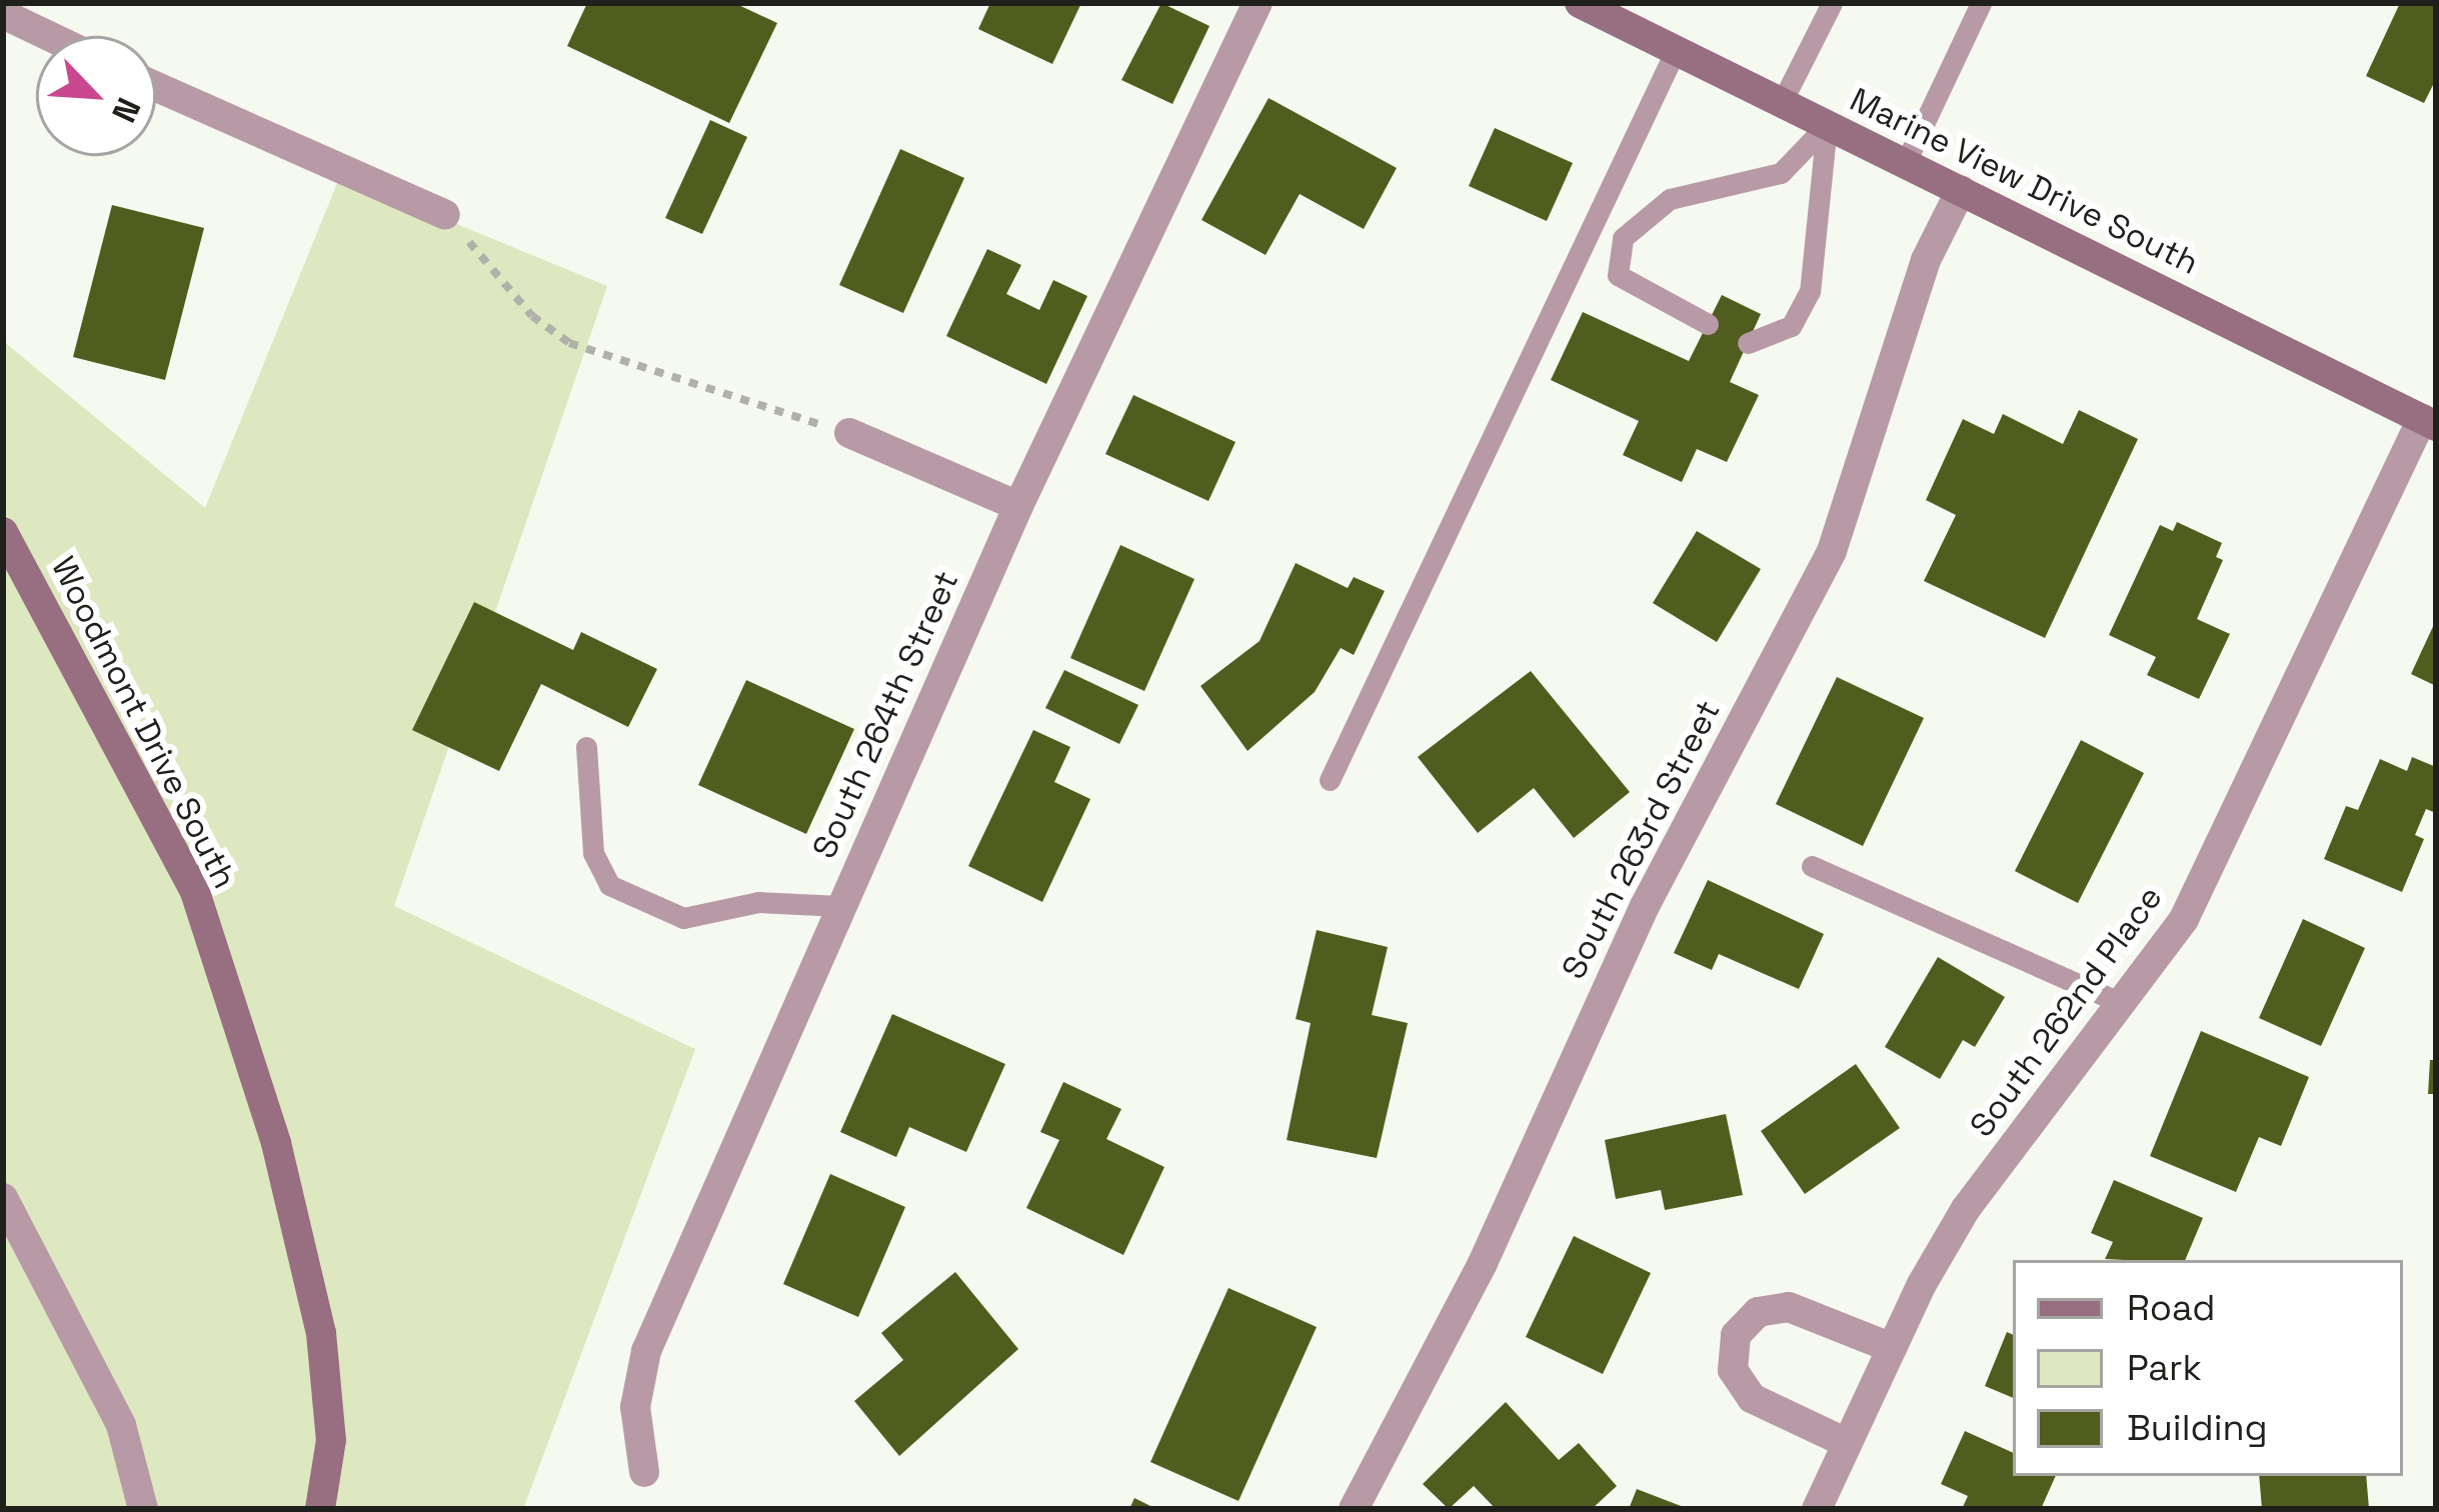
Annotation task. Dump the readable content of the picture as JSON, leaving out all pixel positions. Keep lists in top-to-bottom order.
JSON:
{
  "streets": {
    "main road": ["Marine View Drive South", "Woodmont Drive South"],
    "street": ["South 264th Street", "South 263rd Street", "South 262nd Place"]
  },
  "crossings": [
    ["Marine View Drive South", "South 263rd Street"],
    ["Marine View Drive South", "South 262nd Place"]
  ],
  "legend": ["Road", "Park", "Building"],
  "north": "bottom right"
}
